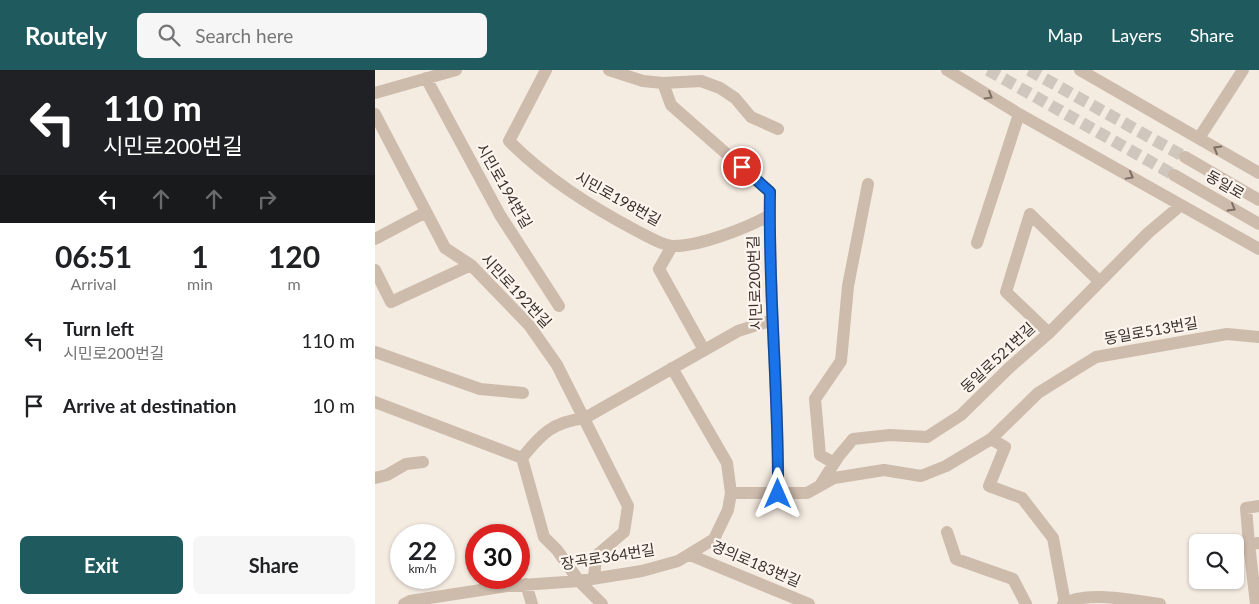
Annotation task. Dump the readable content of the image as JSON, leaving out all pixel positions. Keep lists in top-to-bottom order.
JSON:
{
  "streets": {
    "street": [
      "동일로",
      "시민로194번길",
      "시민로198번길",
      "시민로200번길",
      "시민로192번길",
      "동일로513번길",
      "동일로521번길",
      "장곡로364번길",
      "경의로183번길"
    ]
  },
  "crossings": [
    ["시민로200번길", "동일로513번길"],
    ["시민로192번길", "장곡로364번길"],
    ["동일로513번길", "동일로521번길"],
    ["동일로513번길", "장곡로364번길"],
    ["장곡로364번길", "경의로183번길"]
  ],
  "page": {
    "header": "Routely",
    "search": "Search here",
    "nav": ["Map", "Layers", "Share"],
    "turn": ["110 m", "시민로200번길"],
    "eta": [
      "06:51",
      "Arrival",
      "1",
      "min",
      "120",
      "m"
    ],
    "list": [
      {
        "name": "Turn left",
        "note": "시민로200번길",
        "value": "110 m"
      },
      {
        "name": "Arrive at destination",
        "value": "10 m"
      }
    ],
    "speed": "22 km/h",
    "limit": "30",
    "buttons": ["Exit", "Share"]
  }
}
